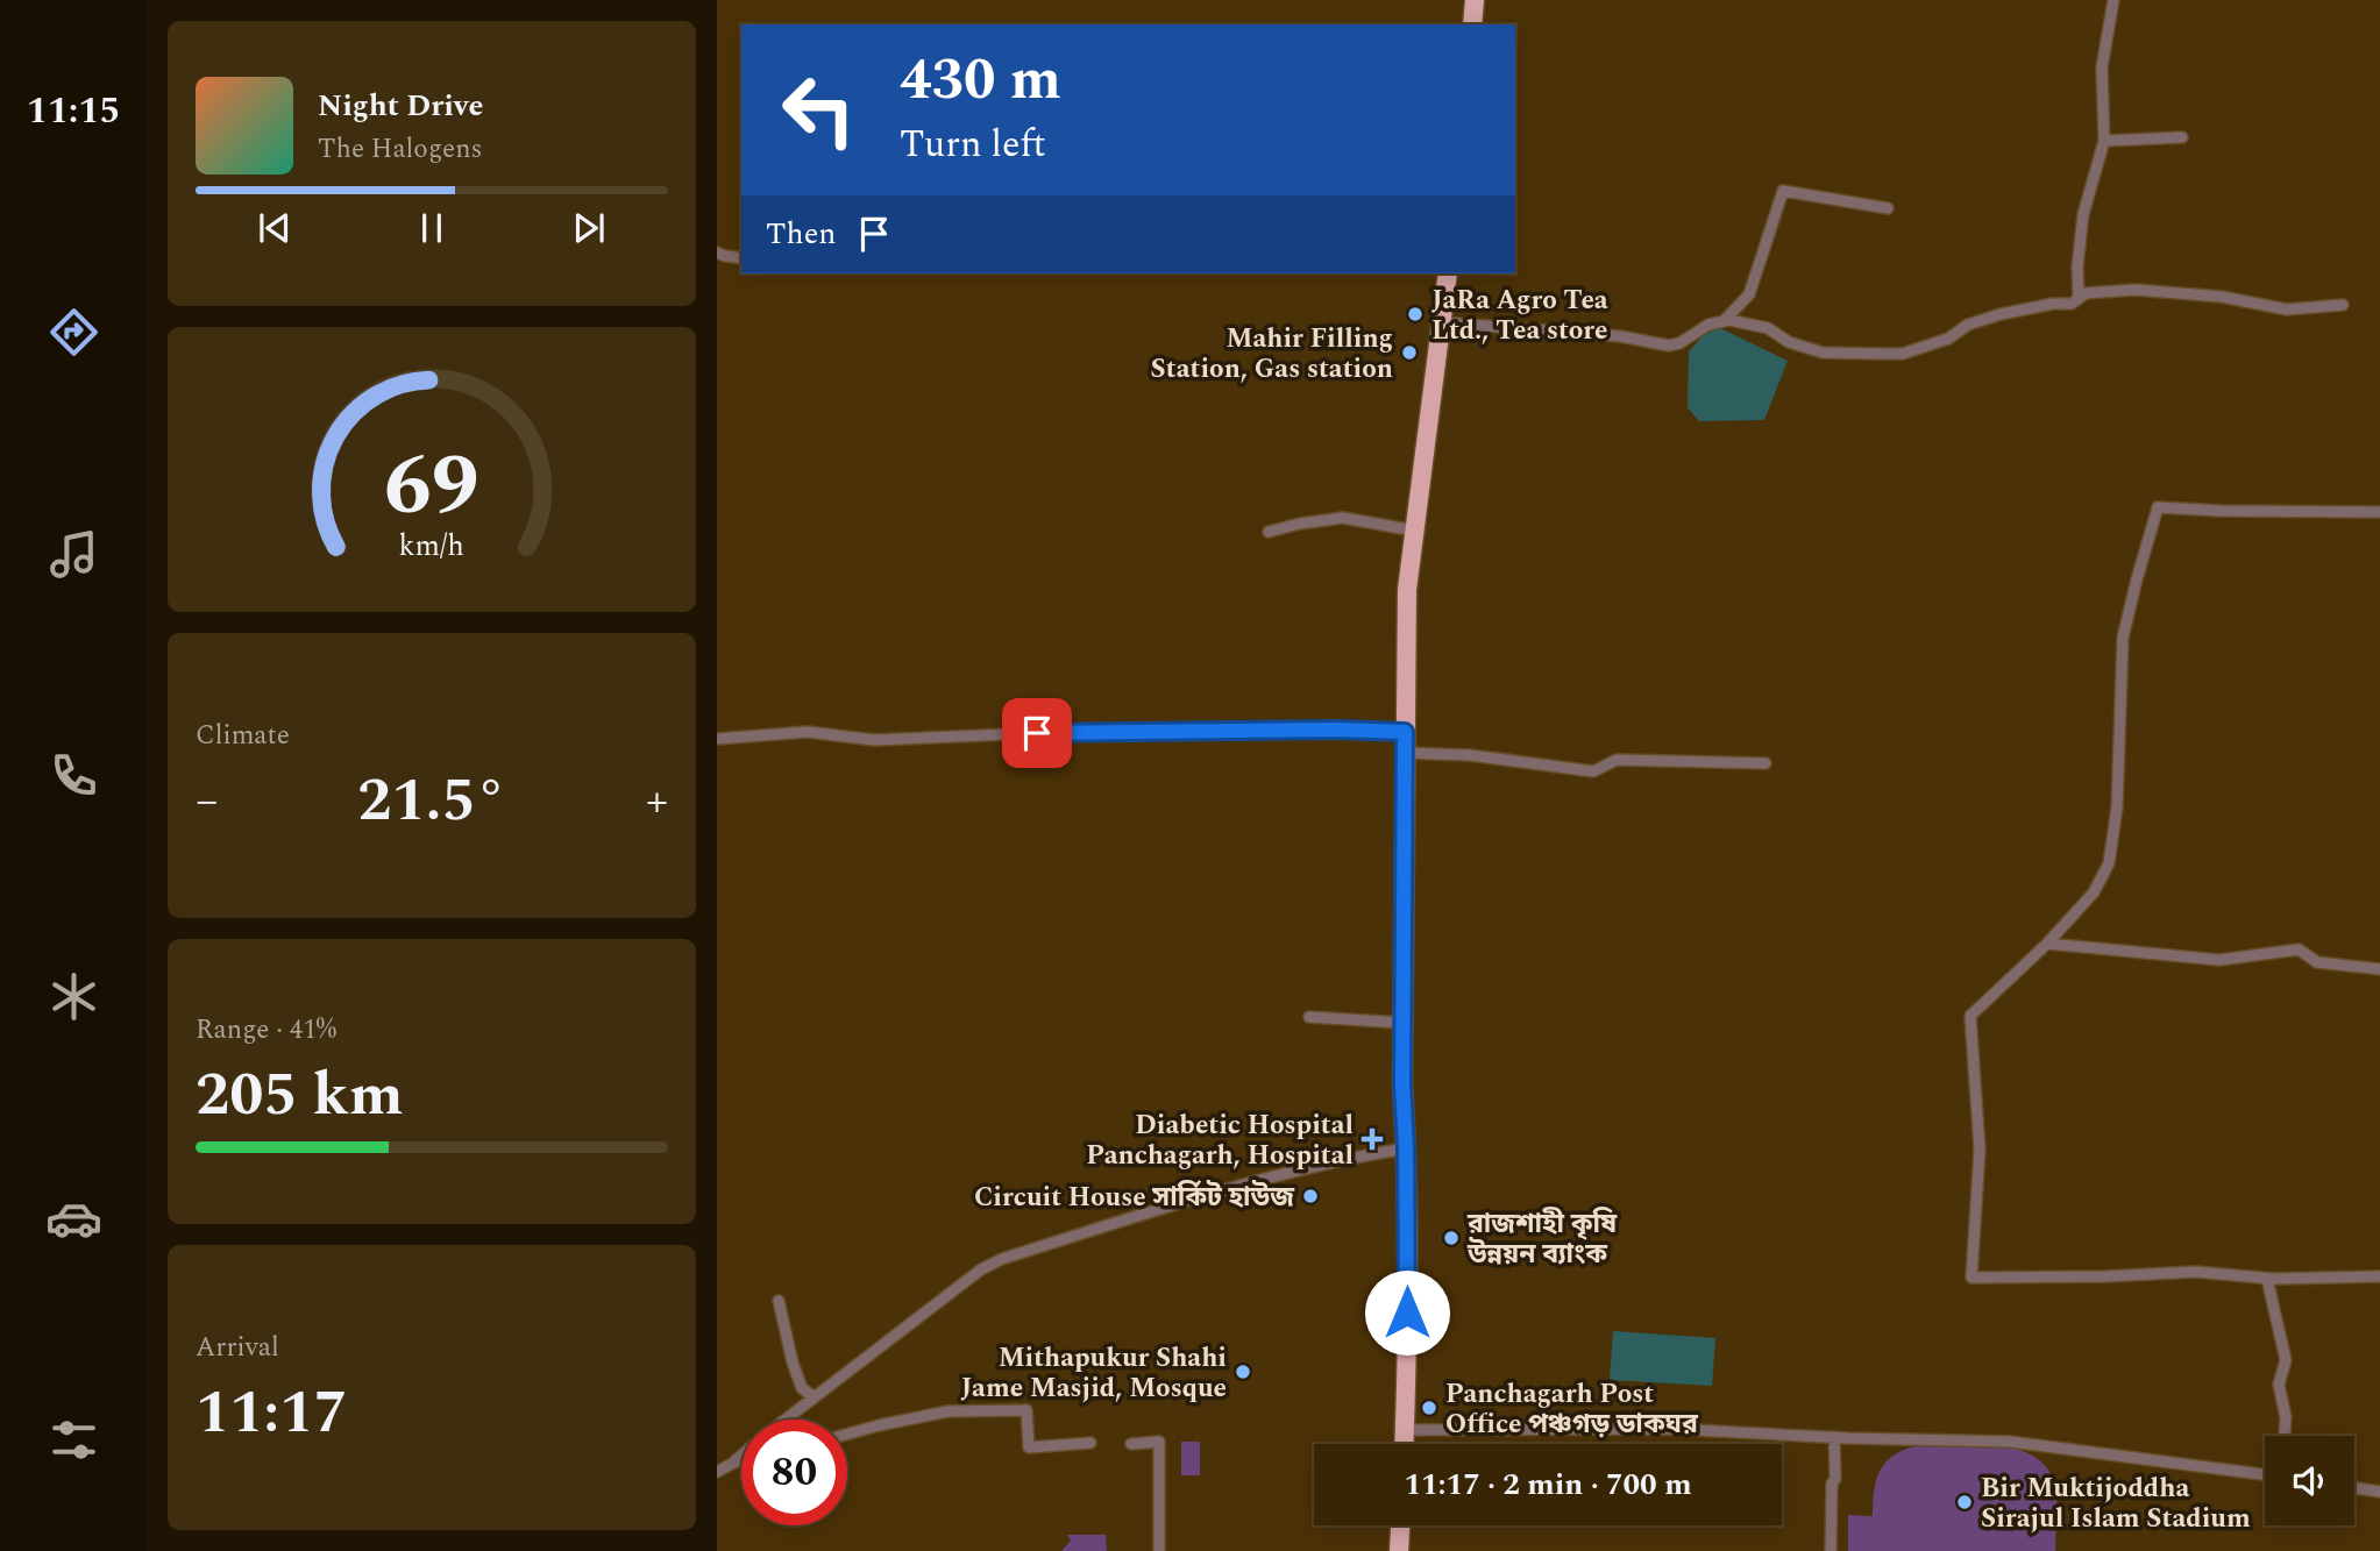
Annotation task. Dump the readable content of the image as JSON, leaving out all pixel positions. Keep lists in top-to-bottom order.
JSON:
{
  "places": {
    "other": [
      "JaRa Agro Tea Ltd., Tea store",
      "Mahir Filling Station, Gas station",
      "Circuit House সার্কিট হাউজ",
      "রাজশাহী কৃষি উন্নয়ন ব্যাংক",
      "Mithapukur Shahi Jame Masjid, Mosque",
      "Panchagarh Post Office পঞ্চগড় ডাকঘর",
      "Bir Muktijoddha Sirajul Islam Stadium"
    ],
    "health": ["Diabetic Hospital Panchagarh, Hospital"]
  },
  "page": {
    "tabs": "11:15",
    "turn": ["430 m", "Turn left"],
    "song": ["Night Drive", "The Halogens"],
    "then": "Then",
    "tile": [
      "Climate",
      ["Range · 41%", "205 km"],
      ["Arrival", "11:17"]
    ],
    "heat": ["−", "21.5°", "+"],
    "limit": "80",
    "trip": "11:17 · 2 min · 700 m",
    "gauge": ["69", "km/h"]
  }
}
